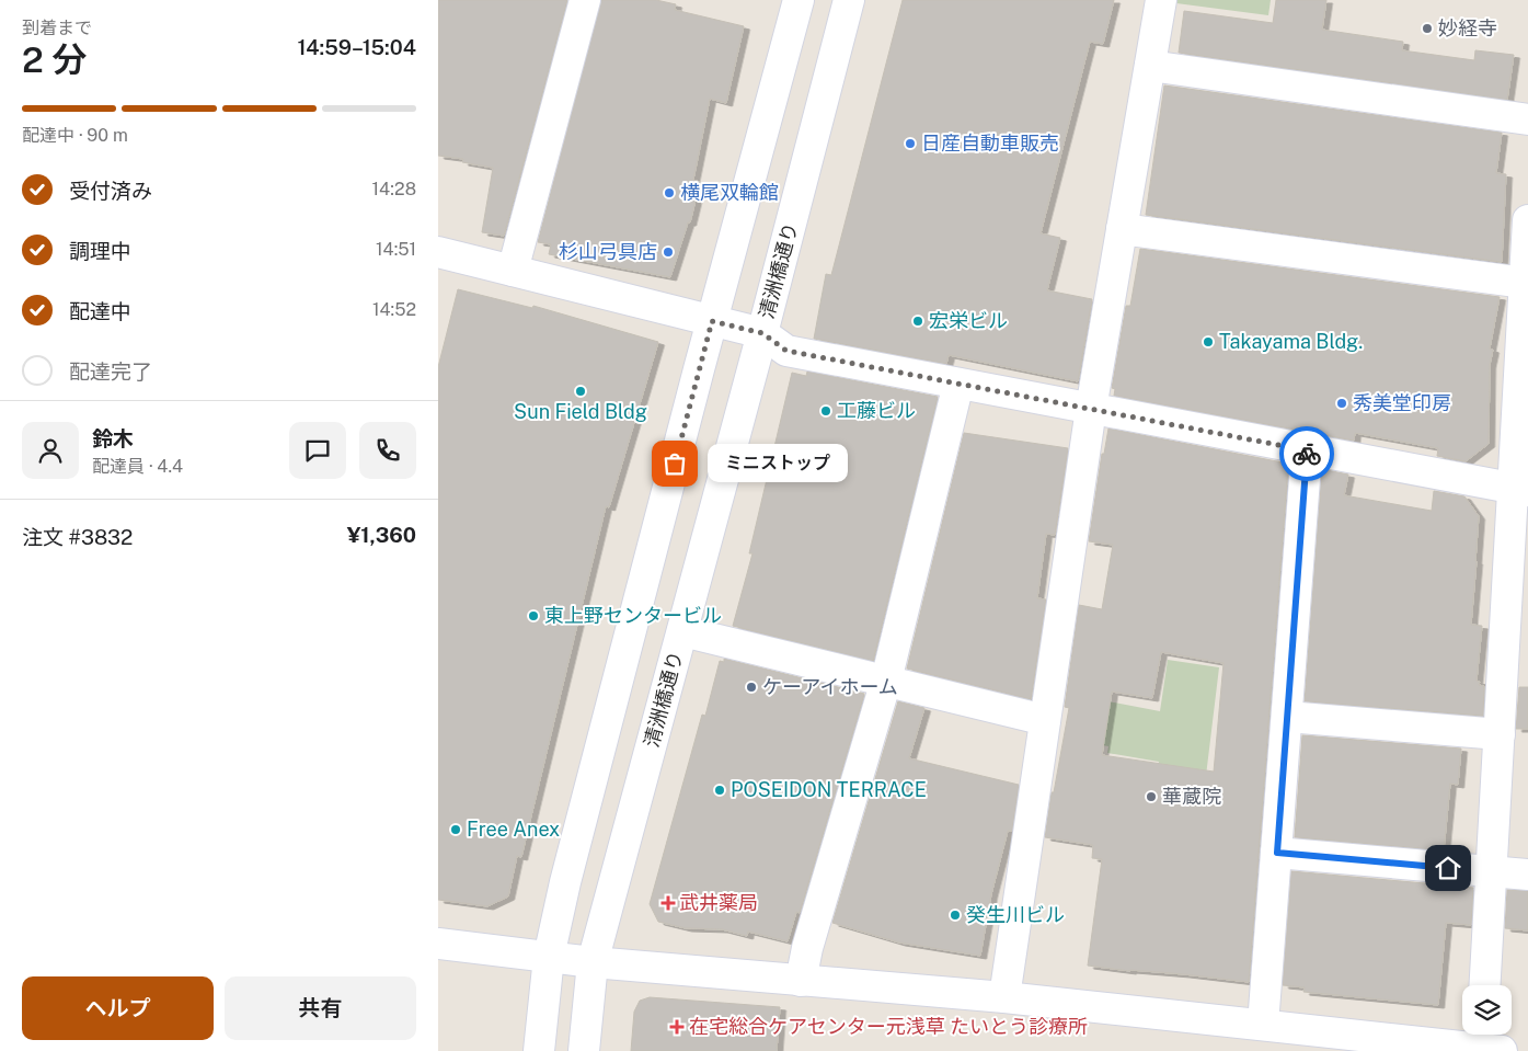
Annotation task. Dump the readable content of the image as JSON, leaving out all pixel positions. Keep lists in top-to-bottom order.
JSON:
{
  "streets": {
    "street": ["清洲橋通り"]
  },
  "places": {
    "other": [
      "妙経寺",
      "日産自動車販売",
      "横尾双輪館",
      "杉山弓具店",
      "宏栄ビル",
      "Takayama Bldg.",
      "Sun Field Bldg",
      "秀美堂印房",
      "工藤ビル",
      "ミニストップ",
      "東上野センタービル",
      "ケーアイホーム",
      "POSEIDON TERRACE",
      "華蔵院",
      "Free Anex",
      "癸生川ビル"
    ],
    "health": ["武井薬局", "在宅総合ケアセンター元浅草 たいとう診療所"]
  },
  "page": {
    "heading": ["2 分", "到着まで", "14:59–15:04"],
    "panel": [
      "鈴木",
      "配達員 · 4.4",
      "注文 #3832",
      "¥1,360"
    ],
    "bar": "配達中 · 90 m",
    "list": [
      ["受付済み", "14:28"],
      ["調理中", "14:51"],
      ["配達中", "14:52"],
      "配達完了"
    ],
    "bubble": "ミニストップ",
    "buttons": ["ヘルプ", "共有"]
  }
}
